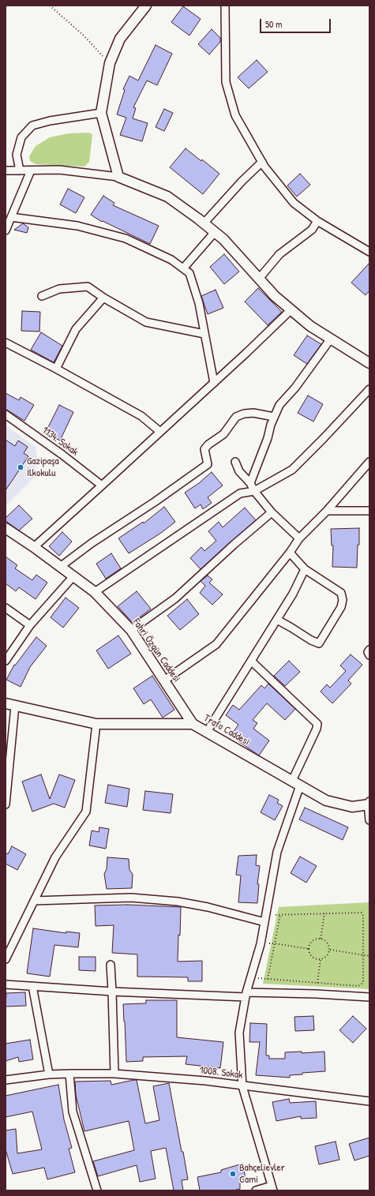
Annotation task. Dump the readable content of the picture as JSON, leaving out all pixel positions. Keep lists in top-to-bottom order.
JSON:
{
  "streets": {
    "street": [
      "1134. Sokak",
      "Fahri Özgün Caddesi",
      "Trafo Caddesi",
      "1008. Sokak"
    ]
  },
  "crossings": [
    ["Fahri Özgün Caddesi", "Trafo Caddesi"]
  ],
  "places": ["Gazipaşa İlkokulu", "Bahçelievler Cami"],
  "scale_bar": "50 m"
}
